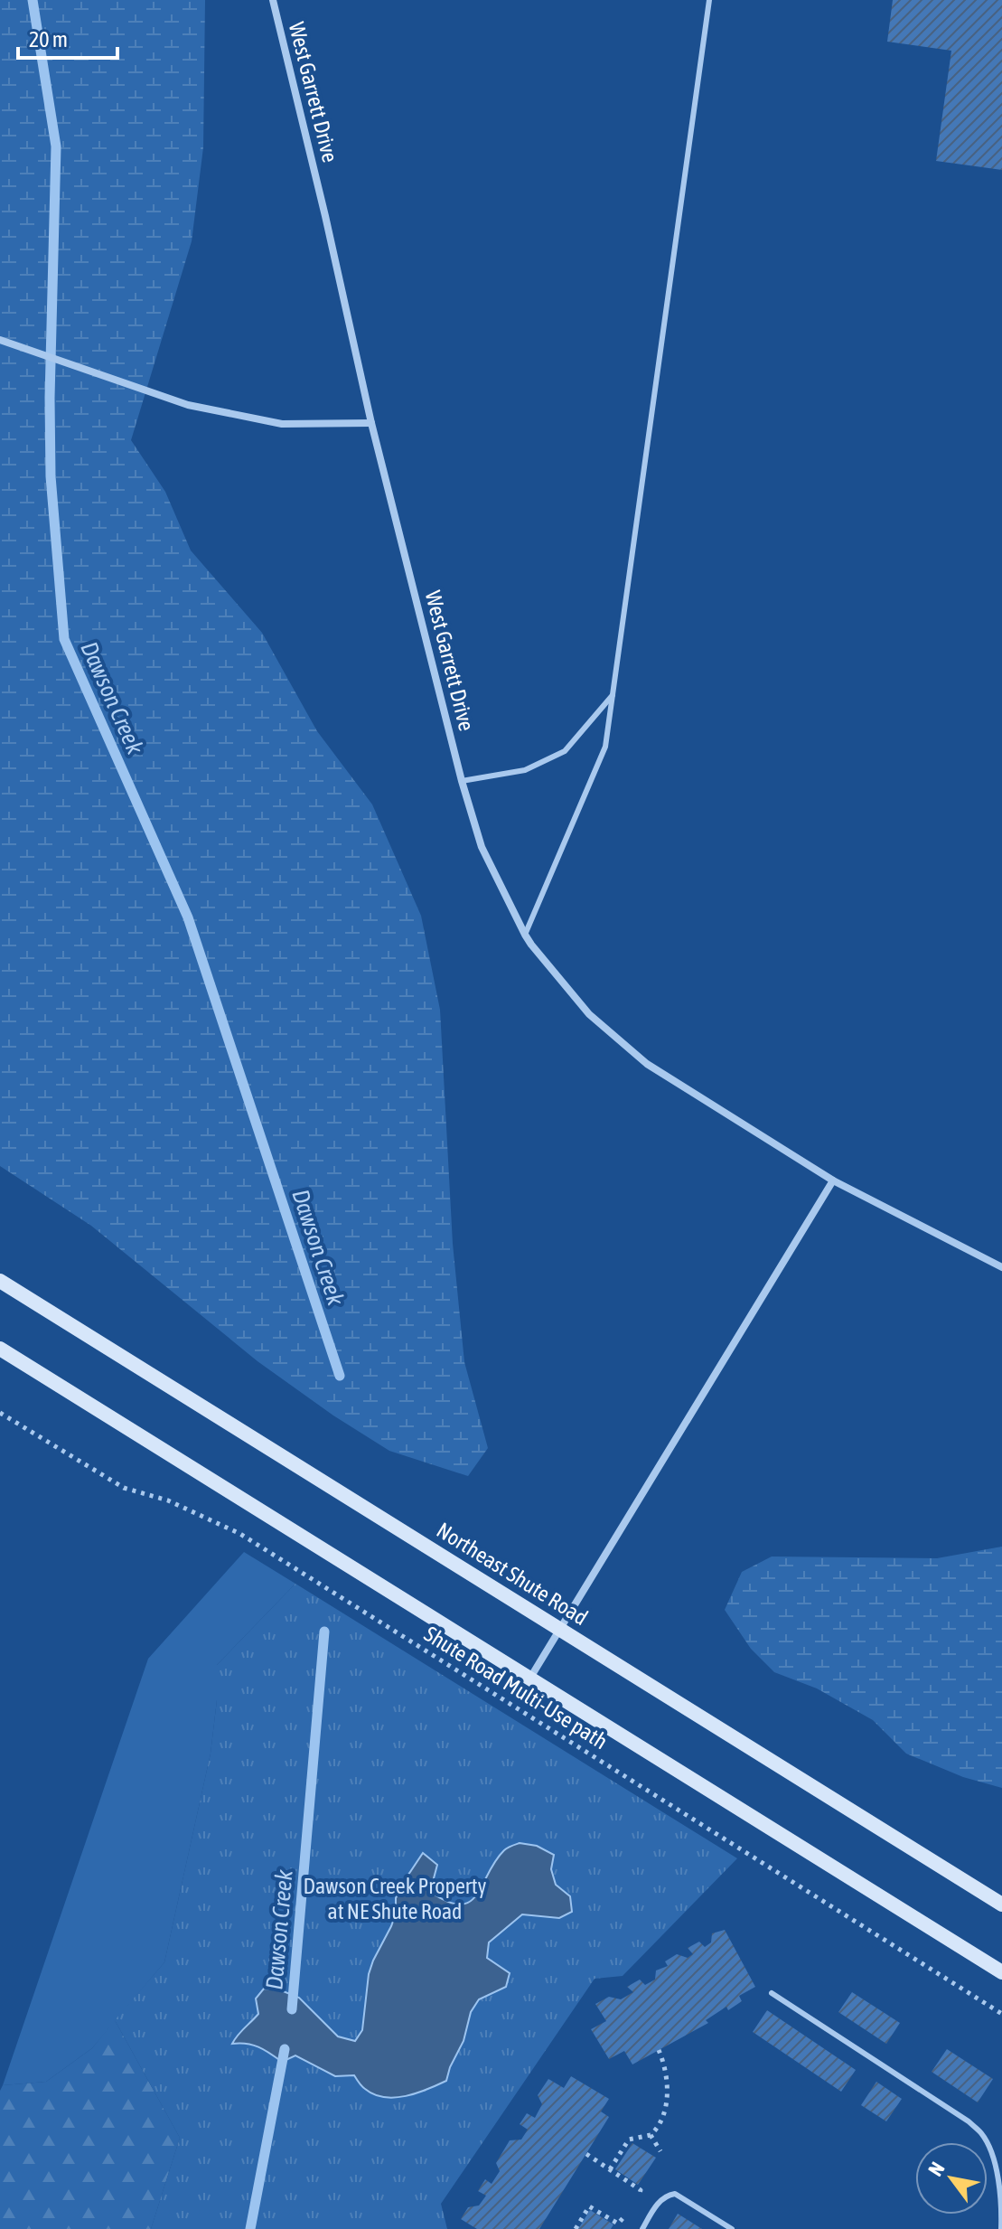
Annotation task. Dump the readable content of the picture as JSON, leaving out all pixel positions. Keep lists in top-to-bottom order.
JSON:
{
  "streets": {
    "main road": ["Northeast Shute Road"],
    "street": ["West Garrett Drive"],
    "path": ["Shute Road Multi-Use path"]
  },
  "water": ["Dawson Creek"],
  "parks": ["Dawson Creek Property at NE Shute Road"],
  "scale_bar": "20 m",
  "north": "top left"
}
